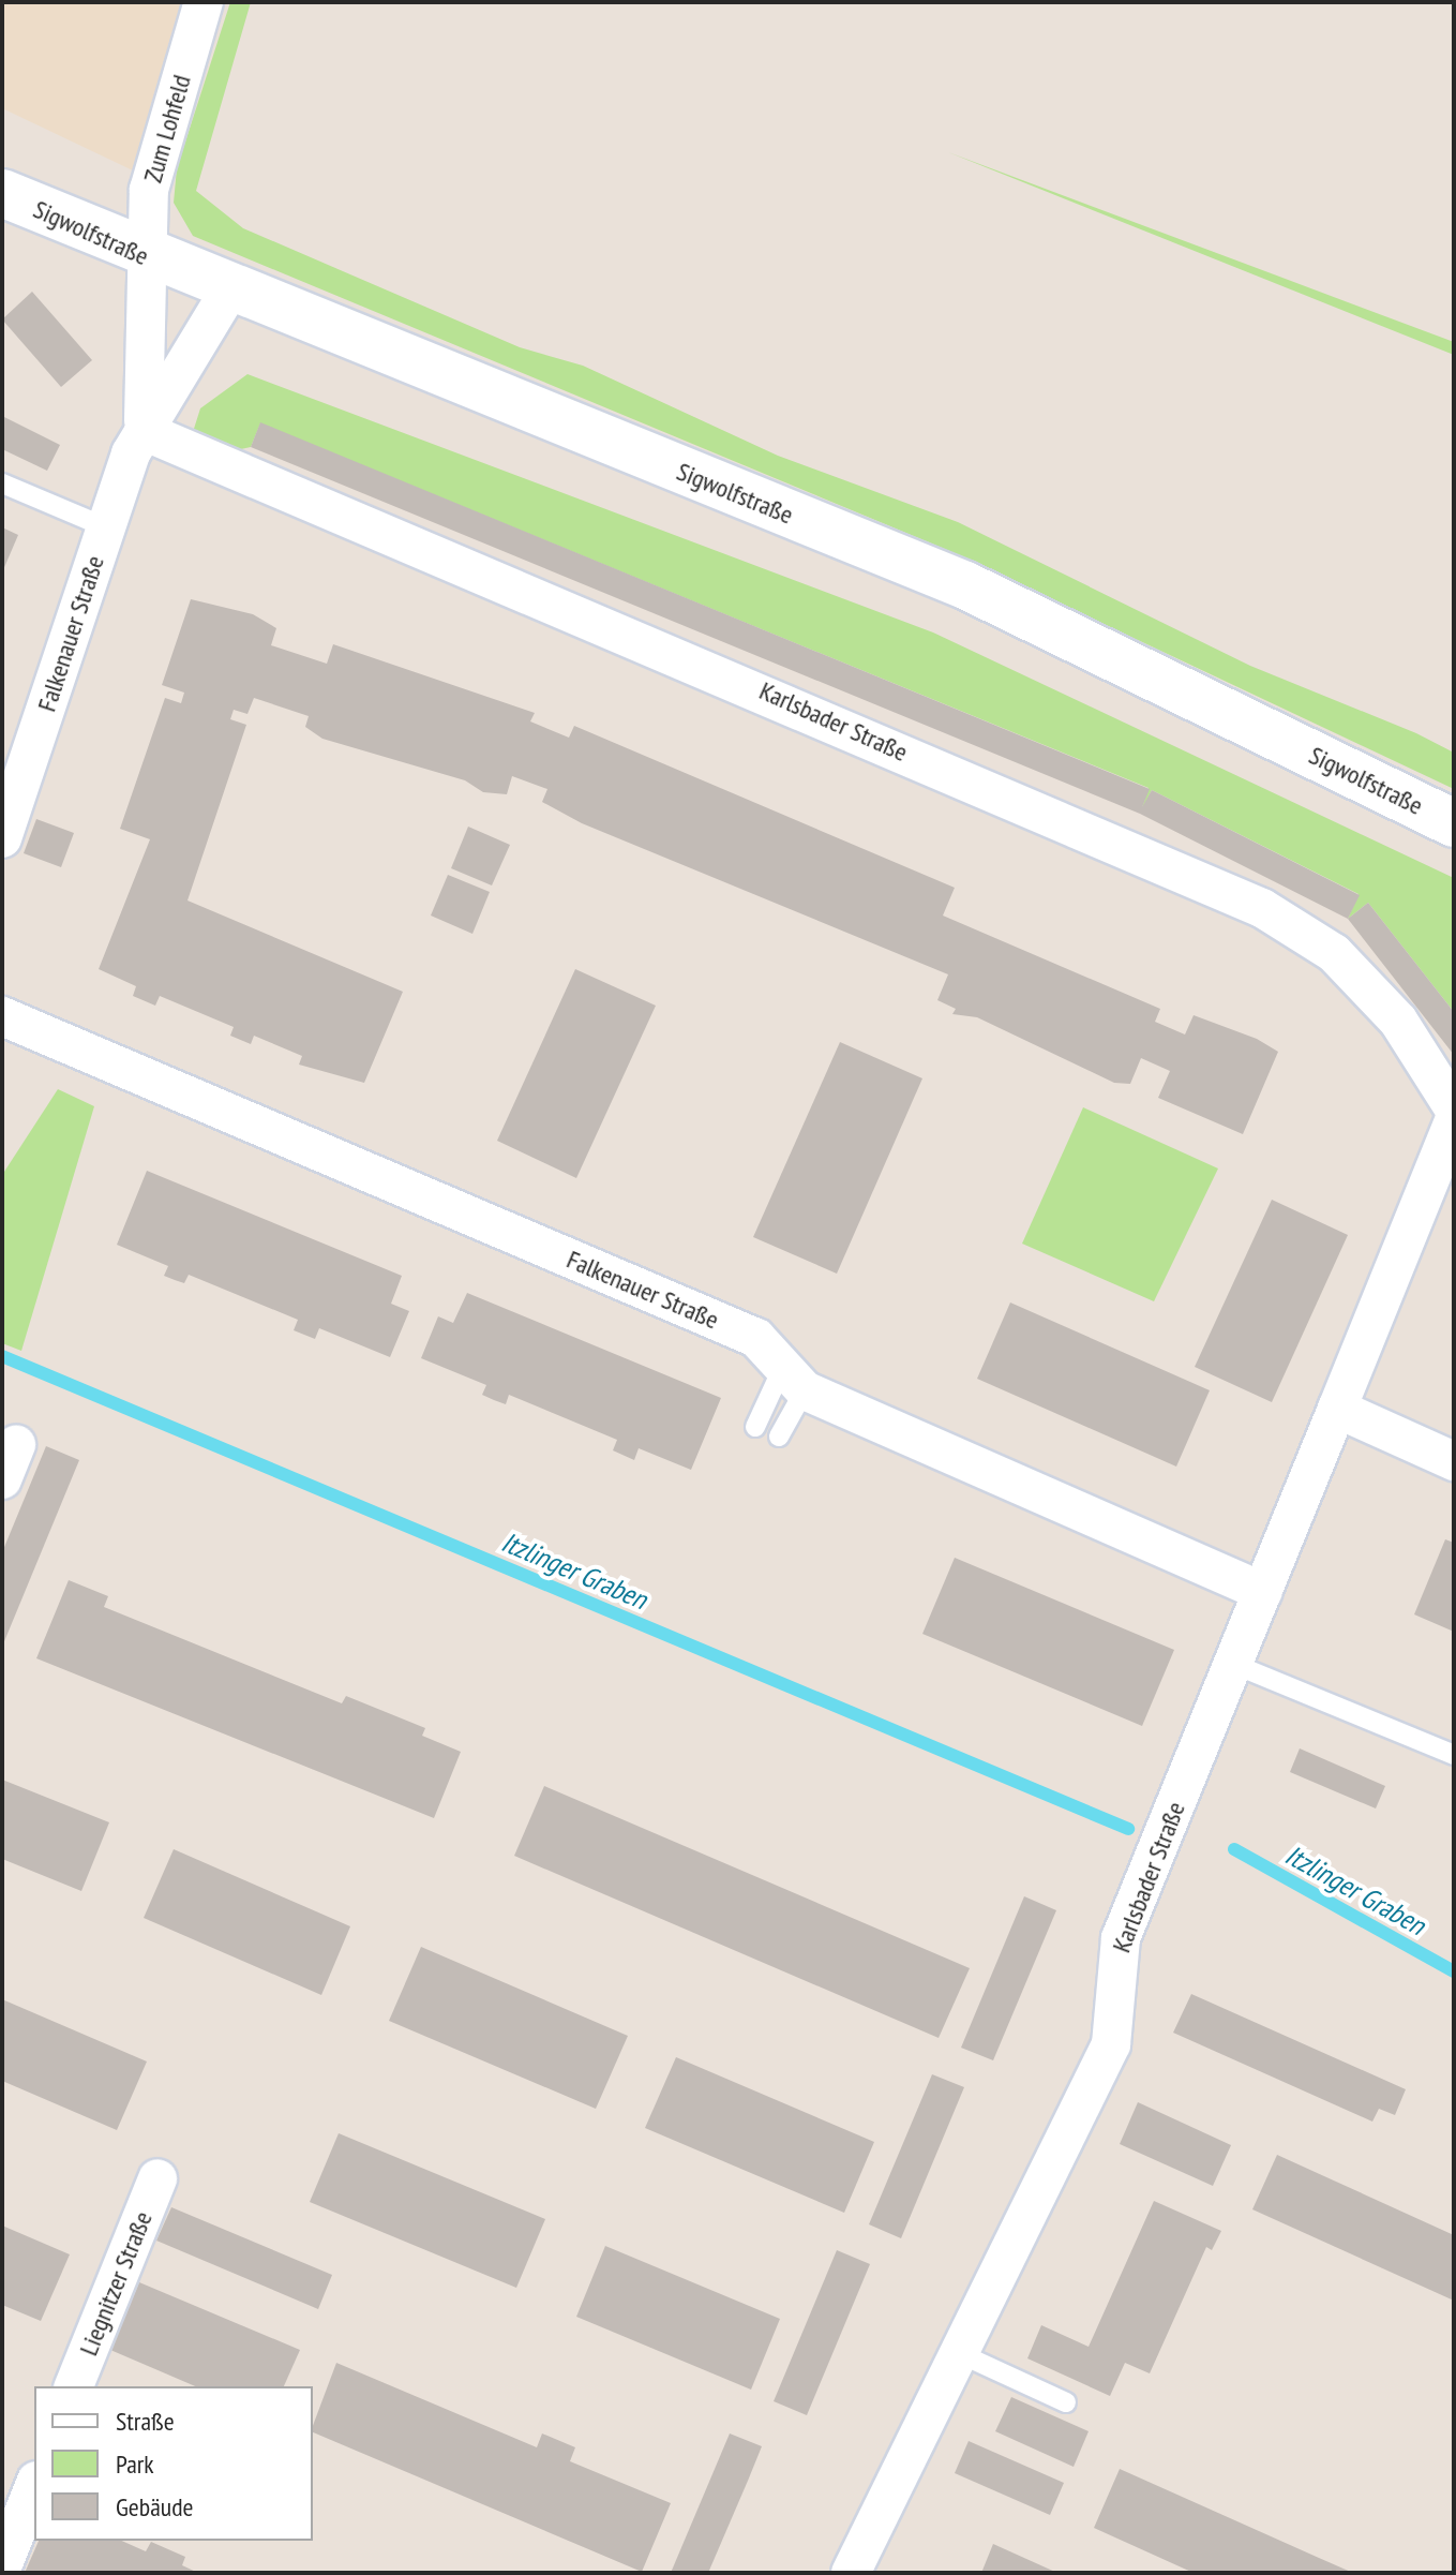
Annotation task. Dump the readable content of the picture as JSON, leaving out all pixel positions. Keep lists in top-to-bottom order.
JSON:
{
  "streets": {
    "street": [
      "Zum Lohfeld",
      "Sigwolfstraße",
      "Falkenauer Straße",
      "Karlsbader Straße",
      "Liegnitzer Straße"
    ]
  },
  "crossings": [
    ["Zum Lohfeld", "Sigwolfstraße"],
    ["Zum Lohfeld", "Falkenauer Straße"],
    ["Sigwolfstraße", "Falkenauer Straße"],
    ["Falkenauer Straße", "Karlsbader Straße"]
  ],
  "water": ["Itzlinger Graben"],
  "legend": ["Straße", "Park", "Gebäude"]
}
